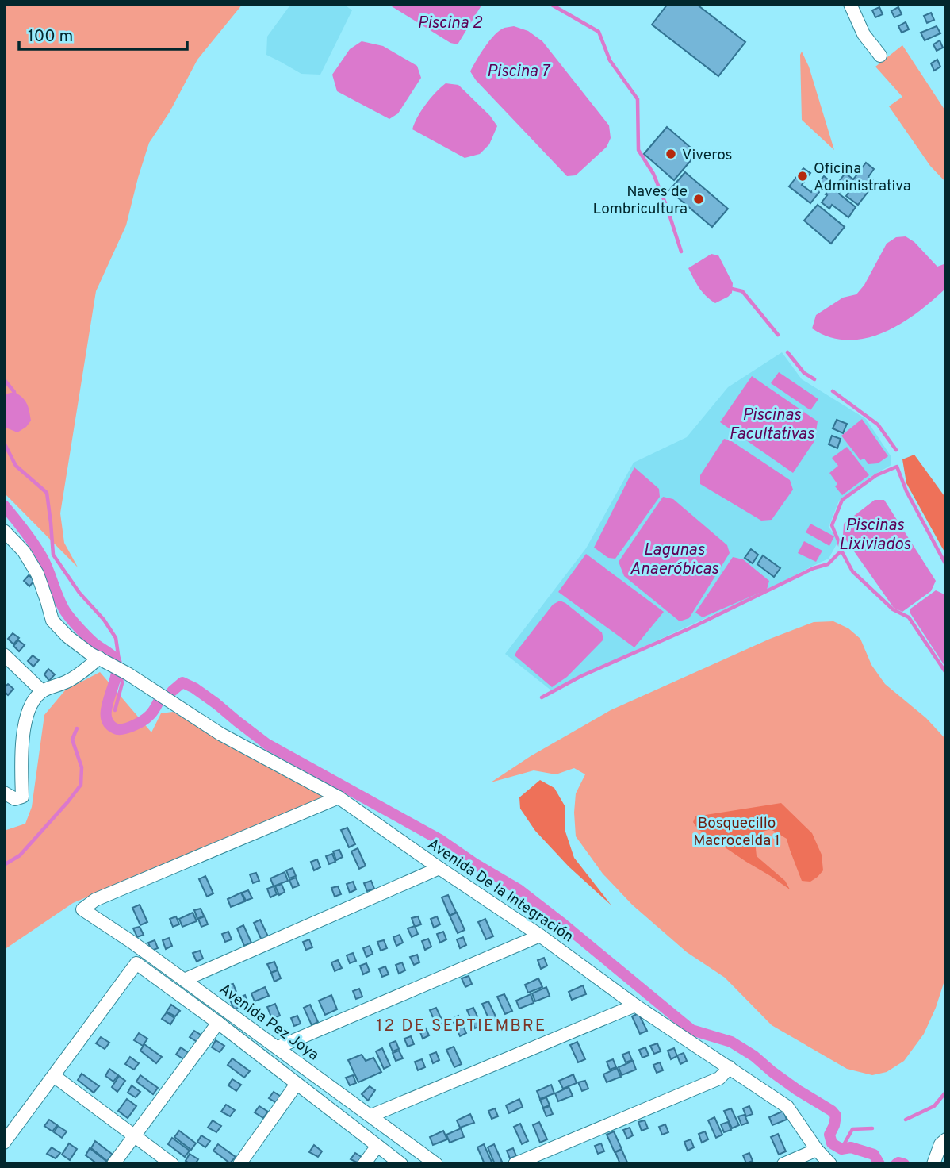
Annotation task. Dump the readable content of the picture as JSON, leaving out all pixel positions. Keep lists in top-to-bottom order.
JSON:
{
  "streets": {
    "street": ["Avenida De la Integración", "Avenida Pez Joya"]
  },
  "crossings": [
    ["Avenida De la Integración", "Avenida Pez Joya"]
  ],
  "districts": ["12 DE SEPTIEMBRE"],
  "water": [
    "Piscina 2",
    "Piscina 7",
    "Piscinas Facultativas",
    "Piscinas Lixiviados",
    "Lagunas Anaeróbicas"
  ],
  "parks": ["Bosquecillo Macrocelda 1"],
  "places": ["Viveros", "Oficina Administrativa", "Naves de Lombricultura"],
  "scale_bar": "100 m"
}
